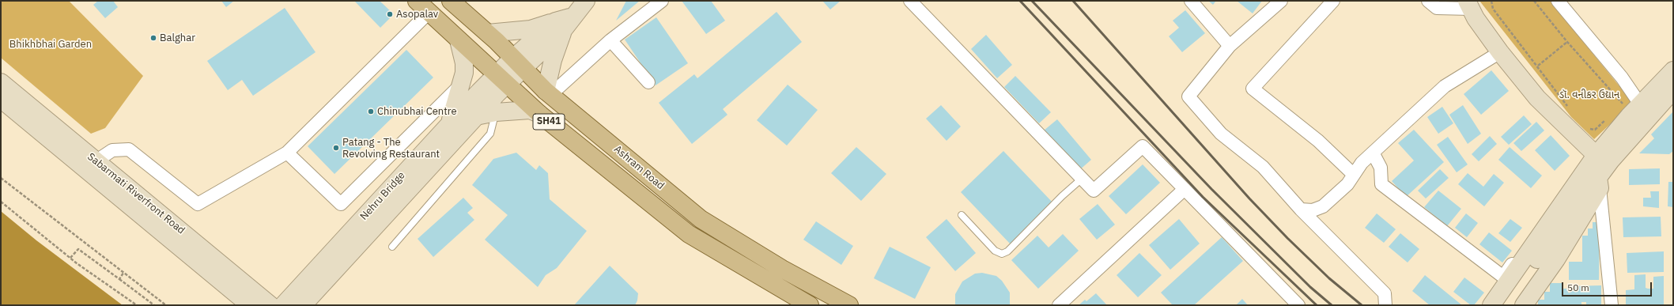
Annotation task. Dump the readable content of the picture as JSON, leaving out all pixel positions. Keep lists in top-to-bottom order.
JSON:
{
  "streets": {
    "main road": ["SH41", "Ashram Road"],
    "street": ["Sabarmati Riverfront Road", "Nehru Bridge"]
  },
  "crossings": [
    ["Ashram Road", "Nehru Bridge"]
  ],
  "parks": ["Bhikhbhai Garden", "ડૉ. વનીકર ઉદ્યાન"],
  "places": [
    "Asopalav",
    "Balghar",
    "Chinubhai Centre",
    "Patang - The Revolving Restaurant"
  ],
  "scale_bar": "50 m"
}
